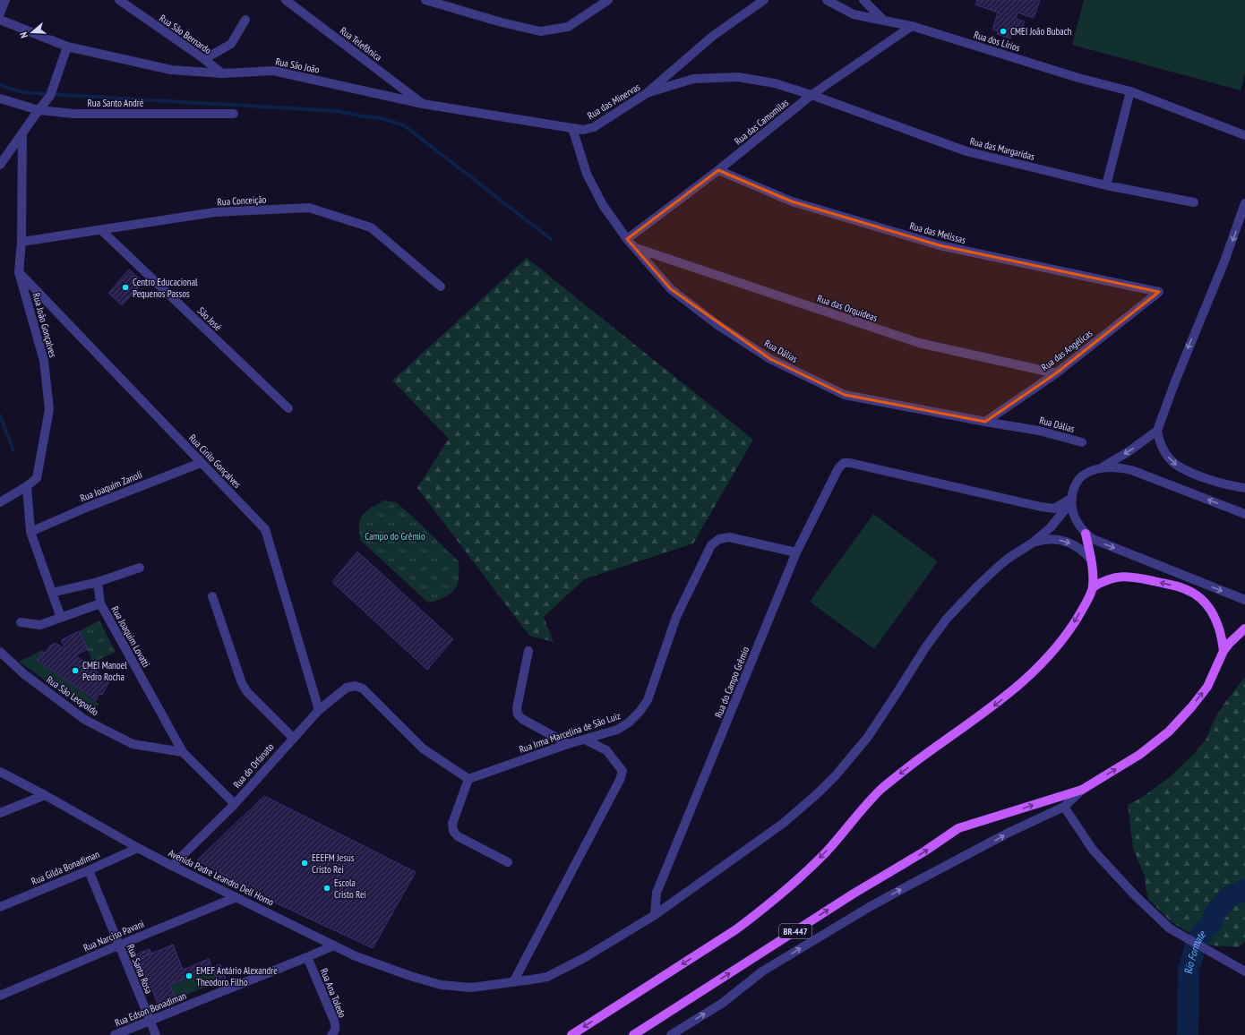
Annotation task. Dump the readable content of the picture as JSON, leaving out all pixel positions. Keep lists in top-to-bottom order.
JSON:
{
  "streets": {
    "main road": ["BR-447"],
    "street": [
      "Rua São Bernardo",
      "Rua dos Lírios",
      "Rua Telefônica",
      "Rua São João",
      "Rua das Minervas",
      "Rua Santo André",
      "Rua das Camomilas",
      "Rua das Margaridas",
      "Rua Conceição",
      "Rua das Melissas",
      "Rua das Orquídeas",
      "São José",
      "Rua João Gonçalves",
      "Rua das Angélicas",
      "Rua Dálias",
      "Rua Cirilo Gonçalves",
      "Rua Joaquim Zanoli",
      "Rua Joaquim Lovatti",
      "Rua do Campo Grêmio",
      "Rua São Leopoldo",
      "Rua Irma Marcelina de São Luiz",
      "Rua do Orfanato",
      "Rua Gilda Bonadiman",
      "Avenida Padre Leandro Dell Homo",
      "Rua Narciso Pavani",
      "Rua Santa Rosa",
      "Rua Ana Toledo",
      "Rua Edson Bonadiman"
    ]
  },
  "crossings": [
    ["Rua São Bernardo", "Rua São João"],
    ["Rua dos Lírios", "Rua das Camomilas"],
    ["Rua Telefônica", "Rua São João"],
    ["Rua São João", "Rua das Minervas"],
    ["Rua São João", "Rua Dálias"],
    ["Rua das Minervas", "Rua das Camomilas"],
    ["Rua das Minervas", "Rua das Margaridas"],
    ["Rua das Minervas", "Rua Dálias"],
    ["Rua das Camomilas", "Rua das Margaridas"],
    ["Rua das Camomilas", "Rua das Melissas"],
    ["Rua das Camomilas", "Rua Dálias"],
    ["Rua Conceição", "São José"],
    ["Rua Conceição", "Rua João Gonçalves"],
    ["Rua das Melissas", "Rua das Angélicas"],
    ["Rua das Orquídeas", "Rua das Angélicas"],
    ["Rua das Orquídeas", "Rua Dálias"],
    ["Rua João Gonçalves", "Rua Cirilo Gonçalves"],
    ["Rua das Angélicas", "Rua Dálias"],
    ["Rua Cirilo Gonçalves", "Rua Joaquim Zanoli"],
    ["Rua Cirilo Gonçalves", "Rua do Orfanato"],
    ["Rua Joaquim Lovatti", "Rua São Leopoldo"],
    ["Rua Joaquim Lovatti", "Rua do Orfanato"],
    ["Rua do Campo Grêmio", "Rua Irma Marcelina de São Luiz"],
    ["Rua do Campo Grêmio", "Avenida Padre Leandro Dell Homo"],
    ["Rua Irma Marcelina de São Luiz", "Rua do Orfanato"],
    ["Rua do Orfanato", "Avenida Padre Leandro Dell Homo"],
    ["Rua Gilda Bonadiman", "Avenida Padre Leandro Dell Homo"],
    ["Rua Gilda Bonadiman", "Rua Santa Rosa"],
    ["Avenida Padre Leandro Dell Homo", "Rua Narciso Pavani"],
    ["Avenida Padre Leandro Dell Homo", "Rua Edson Bonadiman"],
    ["Rua Narciso Pavani", "Rua Santa Rosa"],
    ["Rua Santa Rosa", "Rua Edson Bonadiman"],
    ["Rua Ana Toledo", "Rua Edson Bonadiman"]
  ],
  "water": ["Rio Formate"],
  "parks": ["Campo do Grêmio"],
  "places": [
    "CMEI João Bubach",
    "Centro Educacional Pequenos Passos",
    "CMEI Manoel Pedro Rocha",
    "EEEFM Jesus Cristo Rei",
    "Escola Cristo Rei",
    "EMEF Antário Alexandre Theodoro Filho"
  ],
  "north": "left"
}
